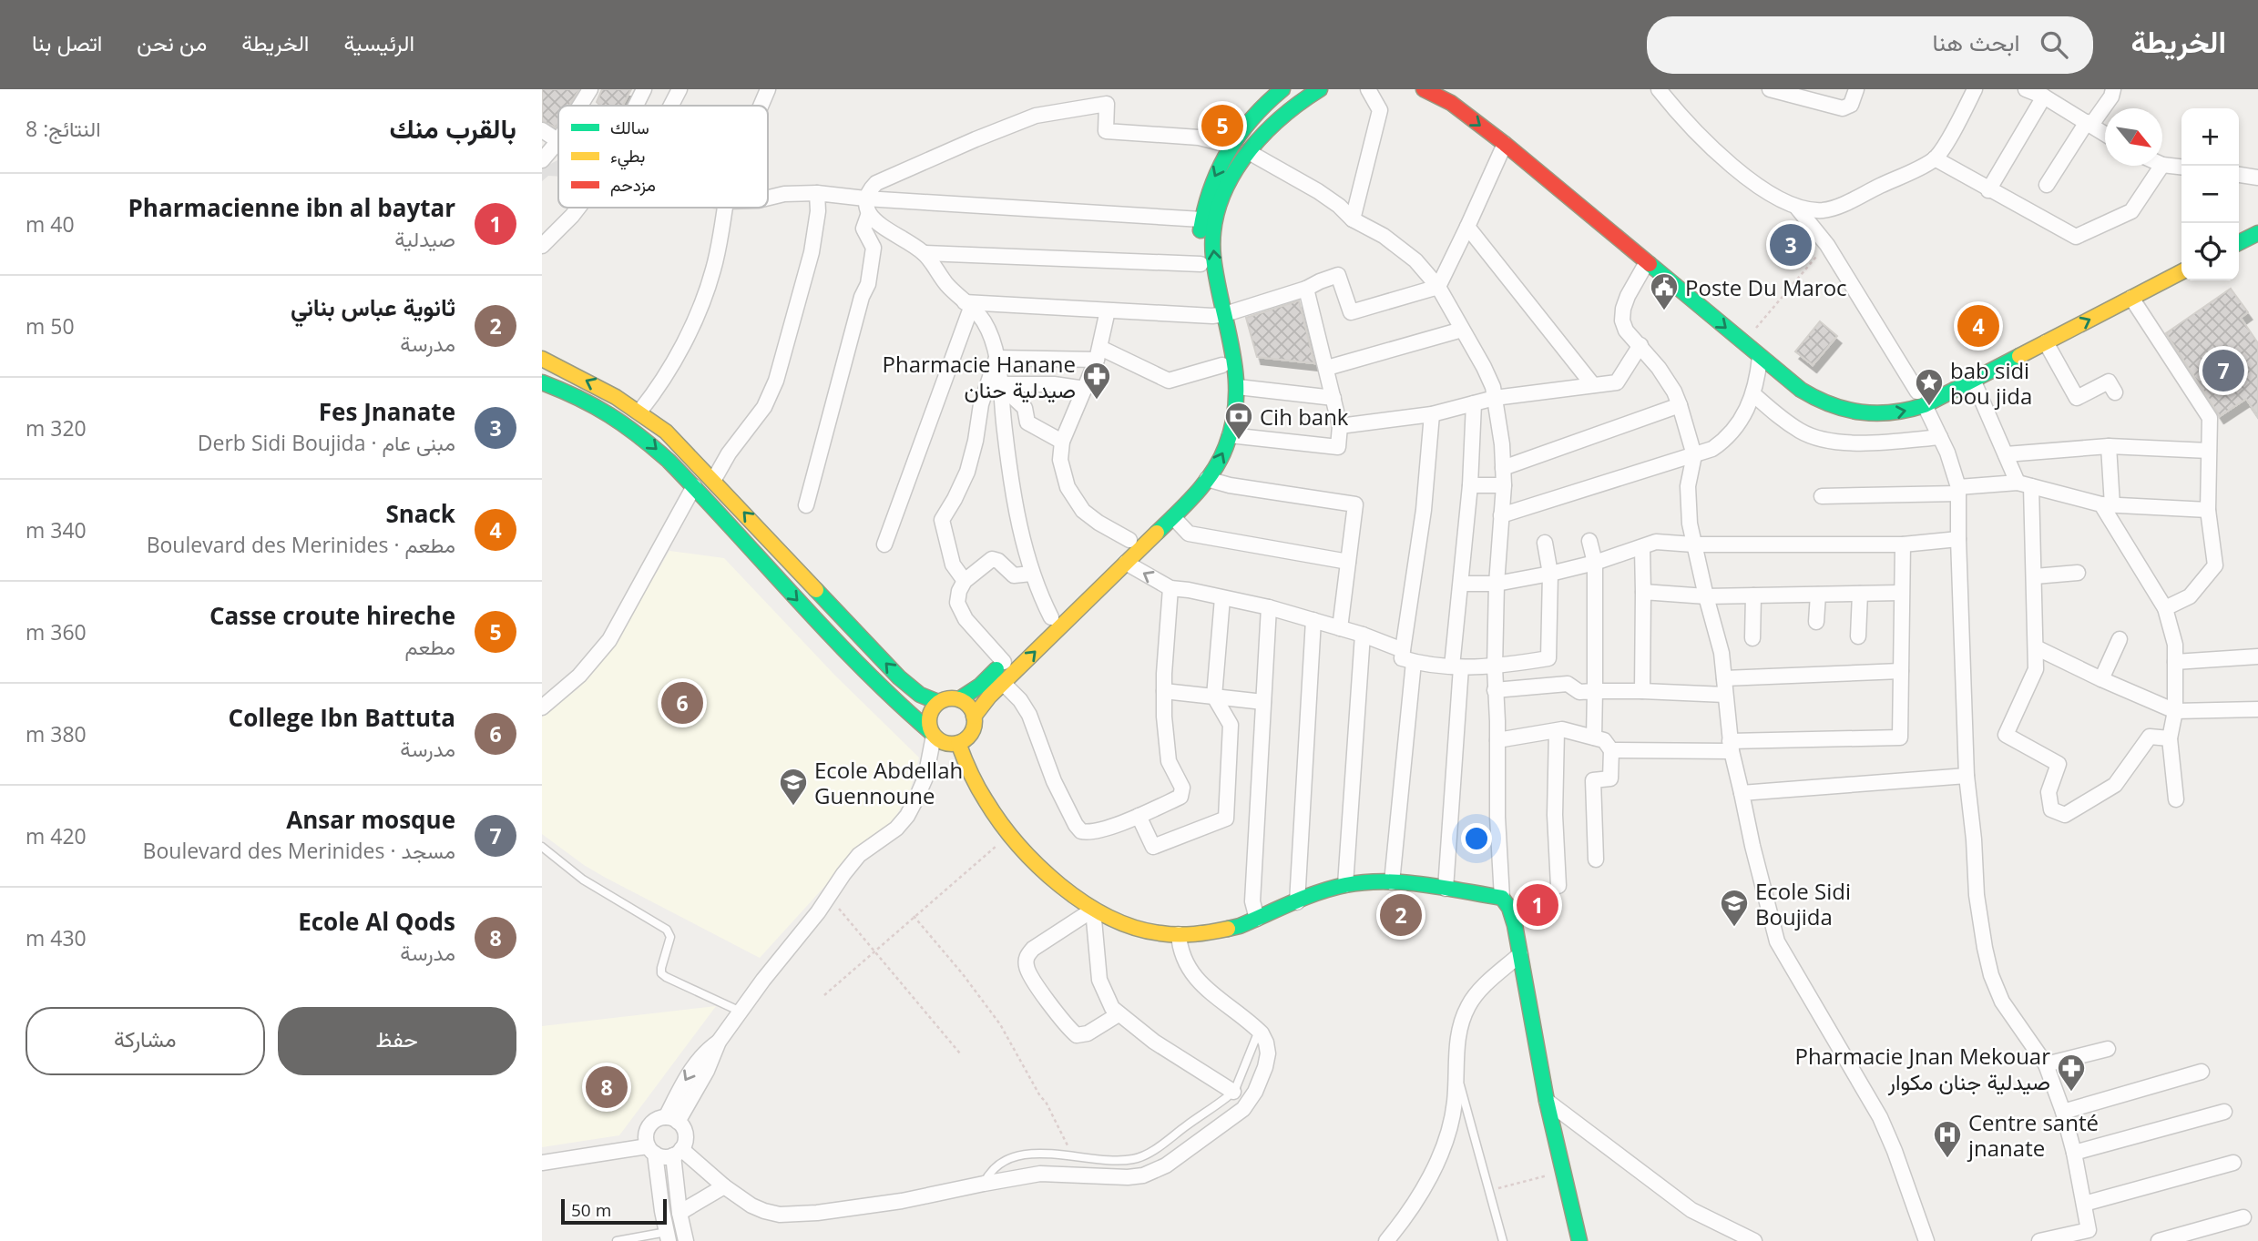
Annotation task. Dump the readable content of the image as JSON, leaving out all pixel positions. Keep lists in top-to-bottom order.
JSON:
{
  "places": {
    "public building": ["Poste Du Maroc"],
    "pharmacy": ["Pharmacie Hanane صيدلية حنان", "Pharmacie Jnan Mekouar صيدلية جنان مكوار"],
    "place": ["bab sidi bou jida"],
    "bank": ["Cih bank"],
    "school or university": ["Ecole Abdellah Guennoune", "Ecole Sidi Boujida"],
    "hospital": ["Centre santé jnanate"]
  },
  "legend": ["سالك", "بطيء", "مزدحم"],
  "scale_bar": "50 m",
  "north": "bottom right",
  "page": {
    "header": "الخريطة",
    "search": "ابحث هنا",
    "nav": [
      "الرئيسية",
      "الخريطة",
      "من نحن",
      "اتصل بنا"
    ],
    "heading": ["بالقرب منك", "النتائج: 8"],
    "pins": [
      "5",
      "3",
      "4",
      "7",
      "6",
      "1",
      "2",
      "8"
    ],
    "map_buttons": ["+", "−"],
    "list": [
      {
        "mark": "1",
        "name": "Pharmacienne ibn al baytar",
        "note": "صيدلية",
        "value": "40 m"
      },
      {
        "mark": "2",
        "name": "ثانوية عباس بناني",
        "note": "مدرسة",
        "value": "50 m"
      },
      {
        "mark": "3",
        "name": "Fes Jnanate",
        "note": "مبنى عام · Derb Sidi Boujida",
        "value": "320 m"
      },
      {
        "mark": "4",
        "name": "Snack",
        "note": "مطعم · Boulevard des Merinides",
        "value": "340 m"
      },
      {
        "mark": "5",
        "name": "Casse croute hireche",
        "note": "مطعم",
        "value": "360 m"
      },
      {
        "mark": "6",
        "name": "College Ibn Battuta",
        "note": "مدرسة",
        "value": "380 m"
      },
      {
        "mark": "7",
        "name": "Ansar mosque",
        "note": "مسجد · Boulevard des Merinides",
        "value": "420 m"
      },
      {
        "mark": "8",
        "name": "Ecole Al Qods",
        "note": "مدرسة",
        "value": "430 m"
      }
    ],
    "buttons": ["حفظ", "مشاركة"],
    "scale": "50 m"
  }
}
